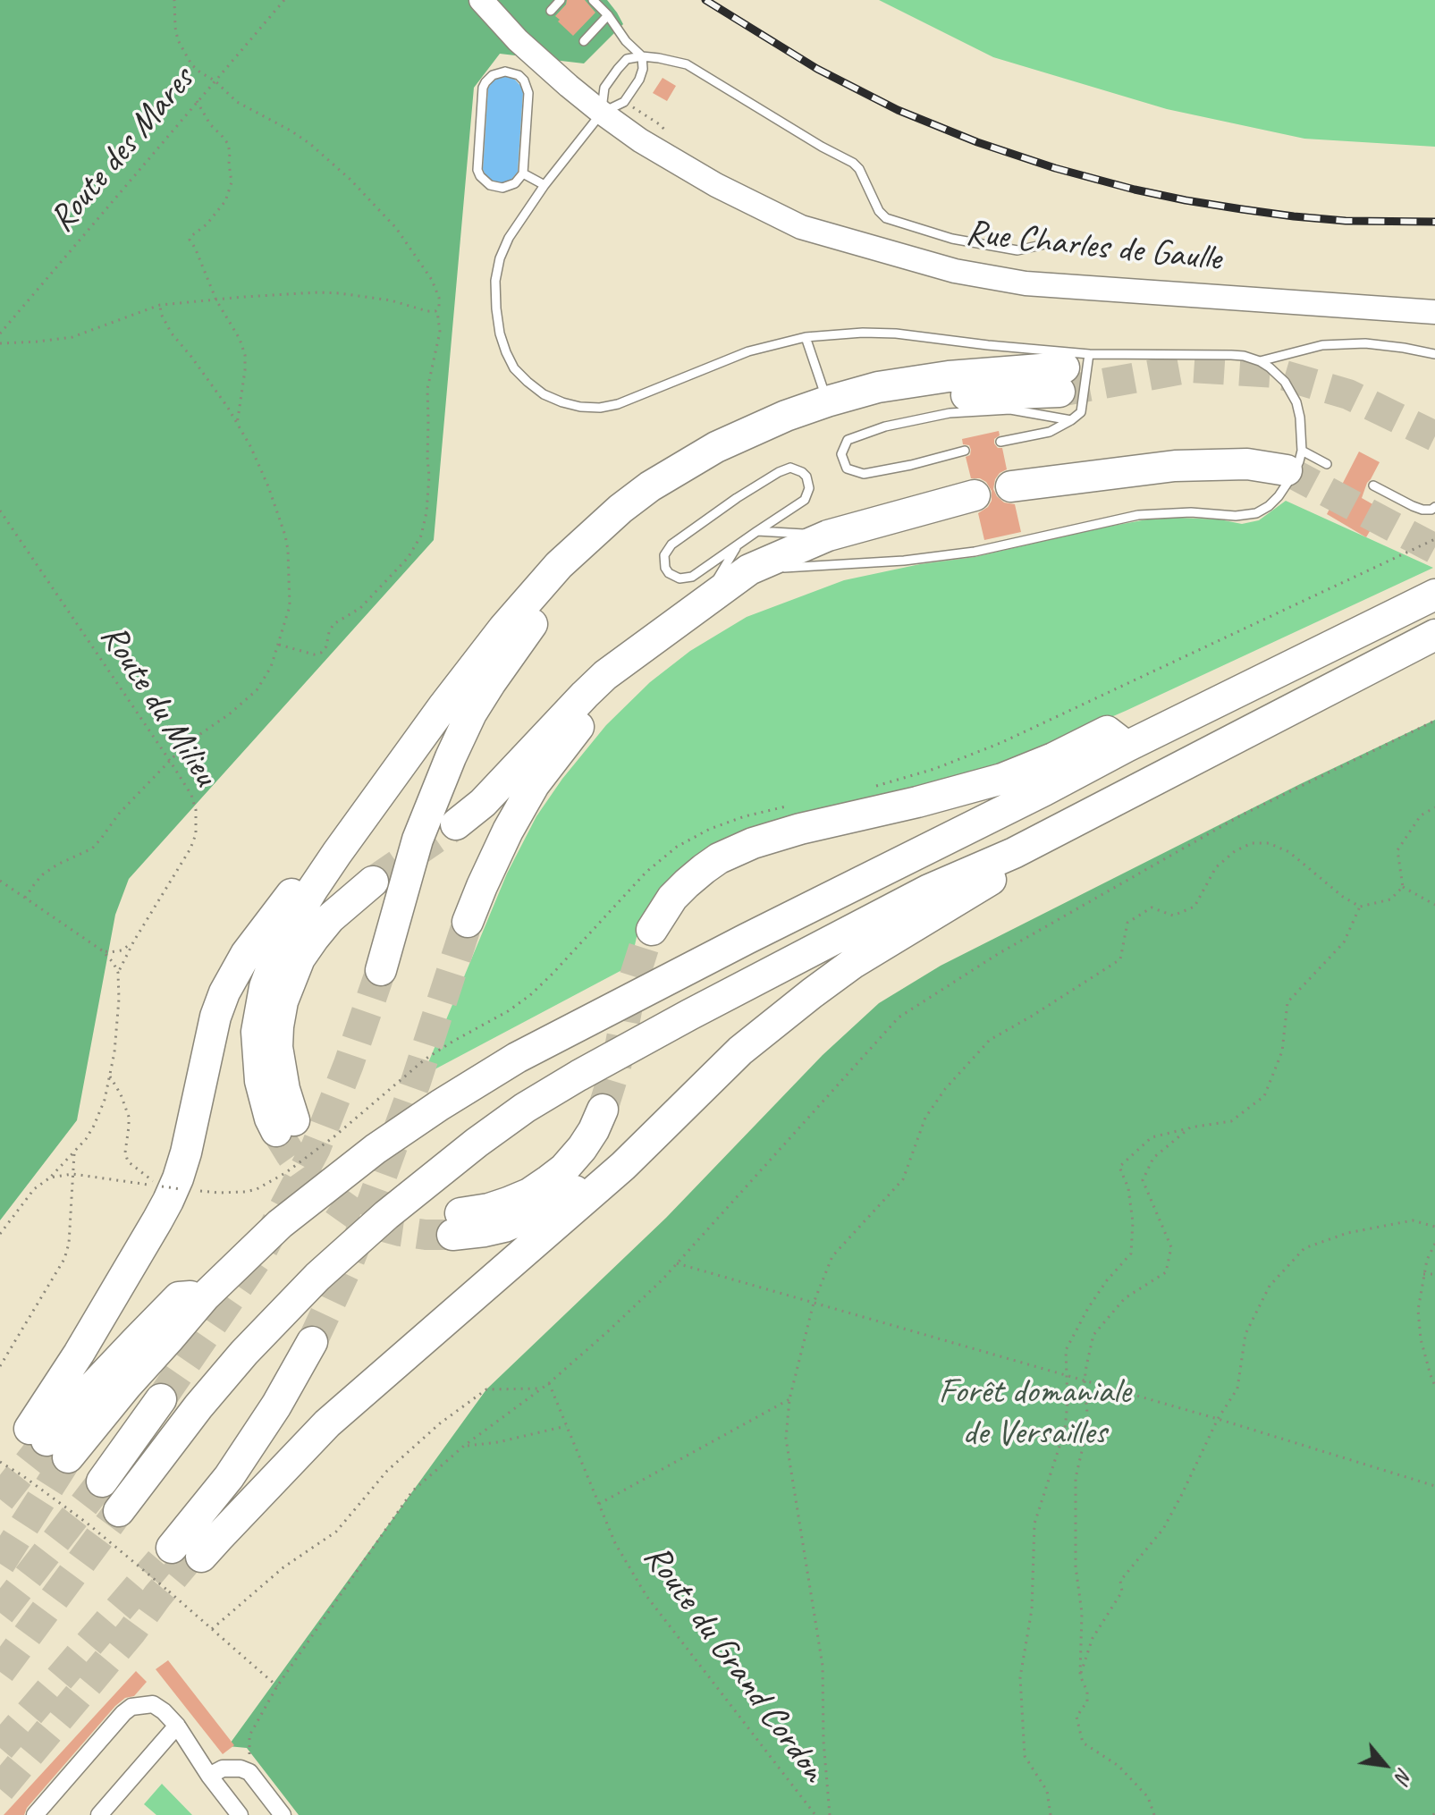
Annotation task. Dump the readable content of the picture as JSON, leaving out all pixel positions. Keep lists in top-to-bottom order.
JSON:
{
  "streets": {
    "main road": ["Rue Charles de Gaulle"],
    "path": ["Route des Mares", "Route du Milieu", "Route du Grand Cordon"]
  },
  "parks": ["Forêt domaniale de Versailles"],
  "north": "bottom right"
}
